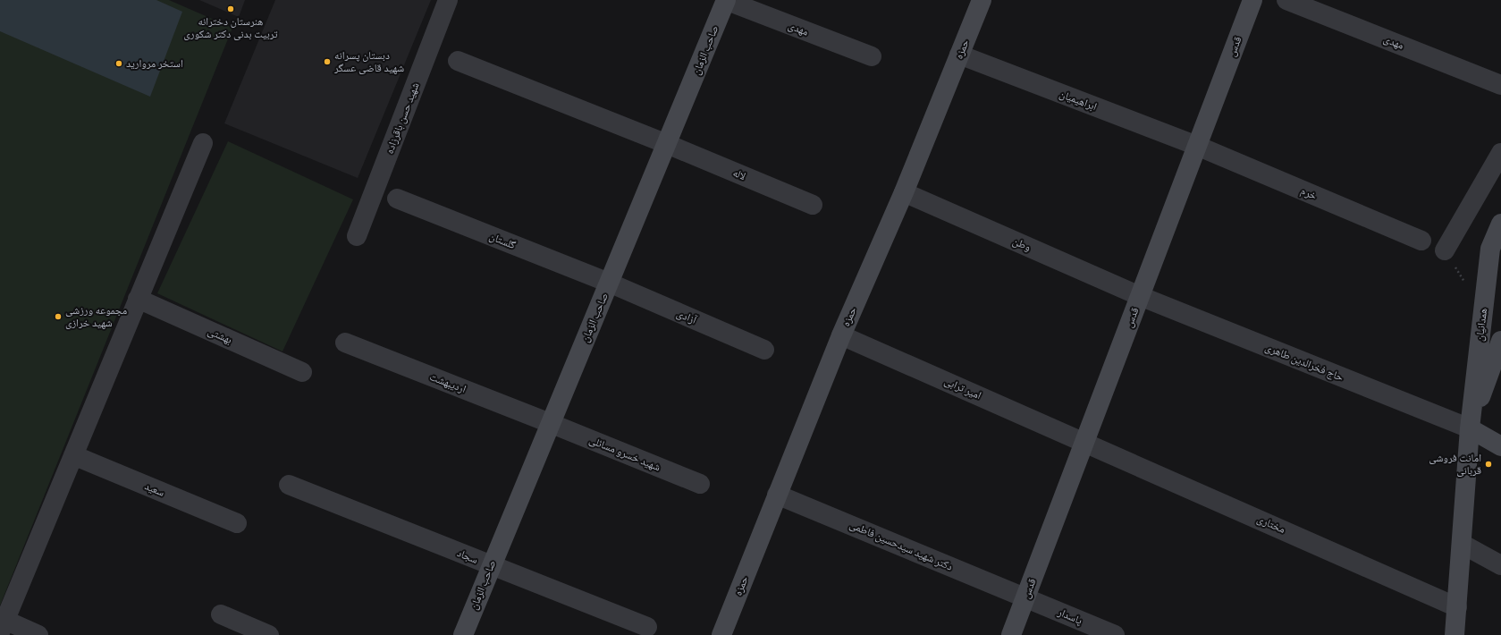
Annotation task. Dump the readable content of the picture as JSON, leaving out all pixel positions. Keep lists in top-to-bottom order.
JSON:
{
  "streets": {
    "street": [
      "مهدی",
      "قدس",
      "حمزه",
      "صاحب الزمان",
      "ابراهیمیان",
      "شهید حسن باقرزاده",
      "لاله",
      "خرم",
      "گلستان",
      "وطن",
      "آزادی",
      "همدانیان",
      "بهشتی",
      "حاج فخرالدین طاهری",
      "اردیبهشت",
      "امیر ترابی",
      "شهید خسرو مسائلی",
      "سعید",
      "مختاری",
      "دکتر شهید سیدحسین فاطمی",
      "سجاد",
      "پاسدار"
    ]
  },
  "crossings": [
    ["مهدی", "صاحب الزمان"],
    ["قدس", "ابراهیمیان"],
    ["قدس", "خرم"],
    ["قدس", "وطن"],
    ["قدس", "حاج فخرالدین طاهری"],
    ["قدس", "امیر ترابی"],
    ["قدس", "مختاری"],
    ["قدس", "دکتر شهید سیدحسین فاطمی"],
    ["قدس", "پاسدار"],
    ["حمزه", "ابراهیمیان"],
    ["حمزه", "وطن"],
    ["حمزه", "امیر ترابی"],
    ["حمزه", "دکتر شهید سیدحسین فاطمی"],
    ["صاحب الزمان", "لاله"],
    ["صاحب الزمان", "گلستان"],
    ["صاحب الزمان", "آزادی"],
    ["صاحب الزمان", "اردیبهشت"],
    ["صاحب الزمان", "شهید خسرو مسائلی"],
    ["صاحب الزمان", "سجاد"],
    ["ابراهیمیان", "خرم"],
    ["گلستان", "آزادی"],
    ["وطن", "حاج فخرالدین طاهری"],
    ["همدانیان", "حاج فخرالدین طاهری"],
    ["همدانیان", "مختاری"],
    ["اردیبهشت", "شهید خسرو مسائلی"],
    ["امیر ترابی", "مختاری"],
    ["دکتر شهید سیدحسین فاطمی", "پاسدار"]
  ],
  "places": [
    "هنرستان دخترانه تربیت بدنی دکتر شکوری",
    "دبستان پسرانه شهید قاضی عسگر",
    "استخر مروارید",
    "مجموعه ورزشی شهید خرازی",
    "امانت فروشی قربانی"
  ]
}
